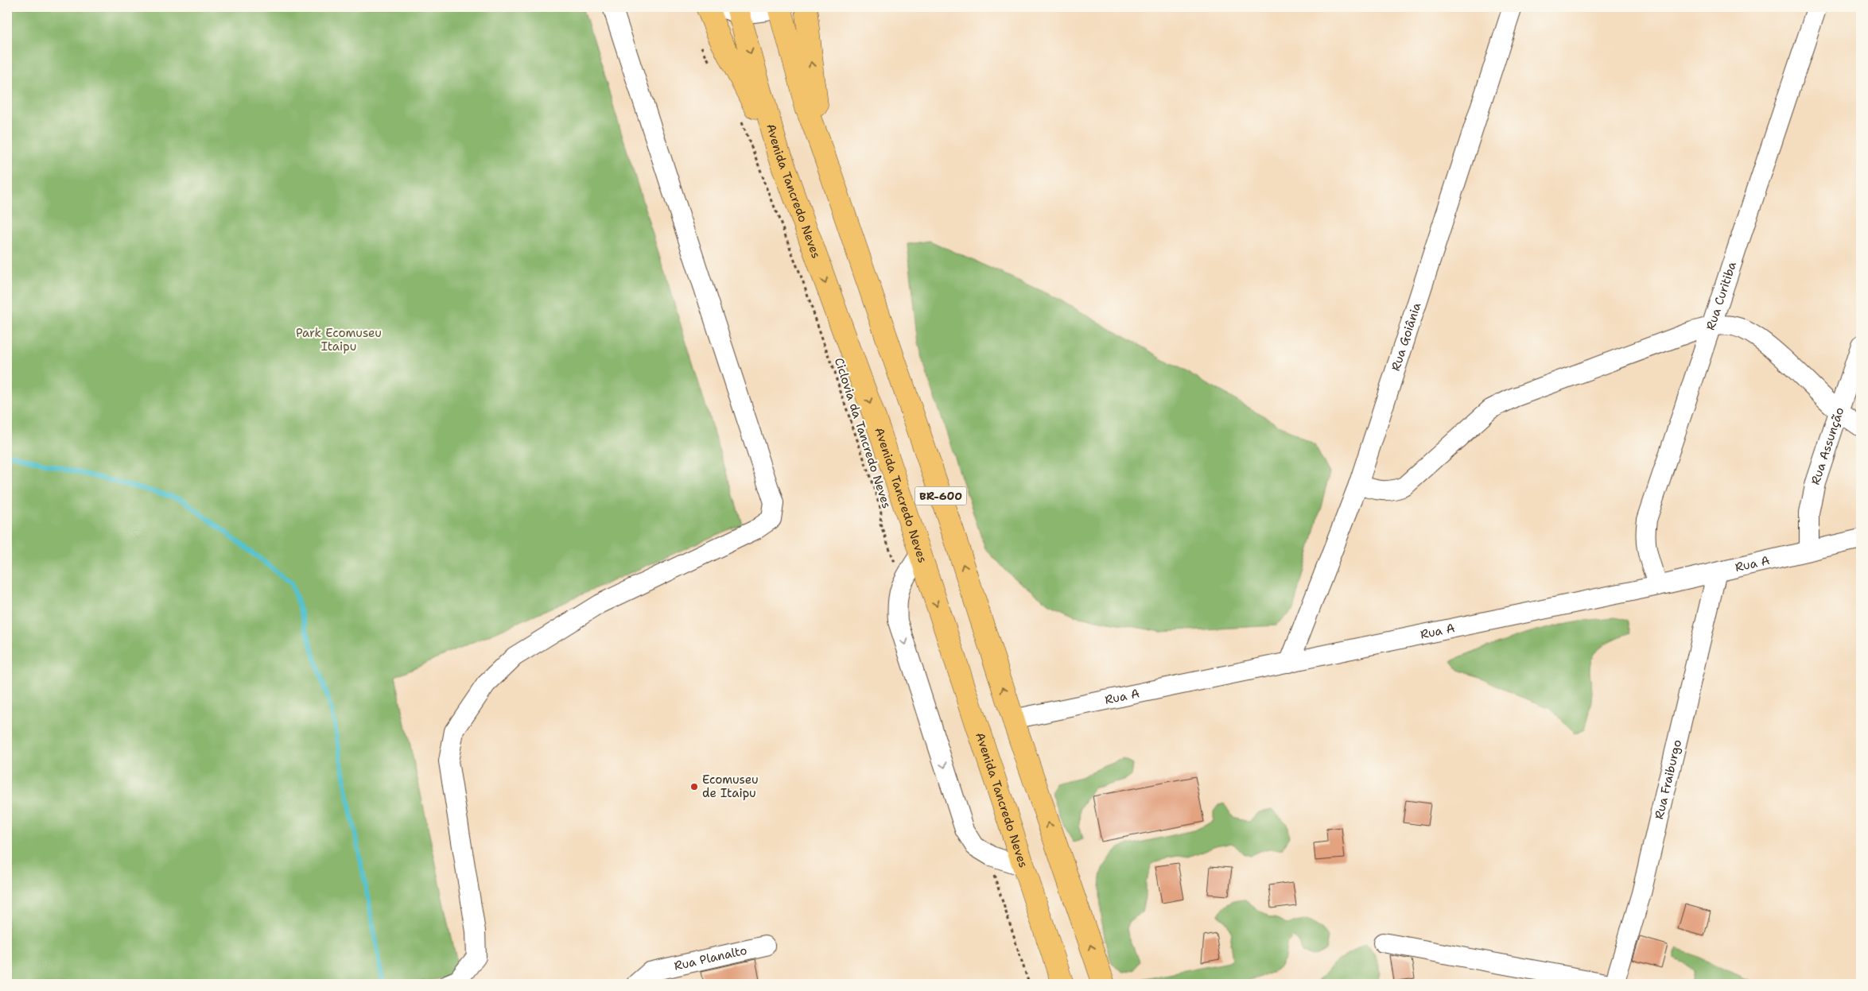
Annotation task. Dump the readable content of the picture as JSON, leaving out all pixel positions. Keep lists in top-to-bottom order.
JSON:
{
  "streets": {
    "main road": ["Avenida Tancredo Neves", "BR-600"],
    "street": [
      "Rua Curitiba",
      "Rua Goiânia",
      "Rua Assunção",
      "Rua A",
      "Rua Fraiburgo",
      "Rua Planalto"
    ],
    "path": ["Ciclovia da Tancredo Neves"]
  },
  "crossings": [
    ["Rua Curitiba", "Rua A"],
    ["Rua Goiânia", "Rua A"],
    ["Rua Assunção", "Rua A"],
    ["BR-600", "Rua A"],
    ["Rua A", "Rua Fraiburgo"]
  ],
  "parks": ["Park Ecomuseu Itaipu"],
  "places": ["Ecomuseu de Itaipu"]
}
